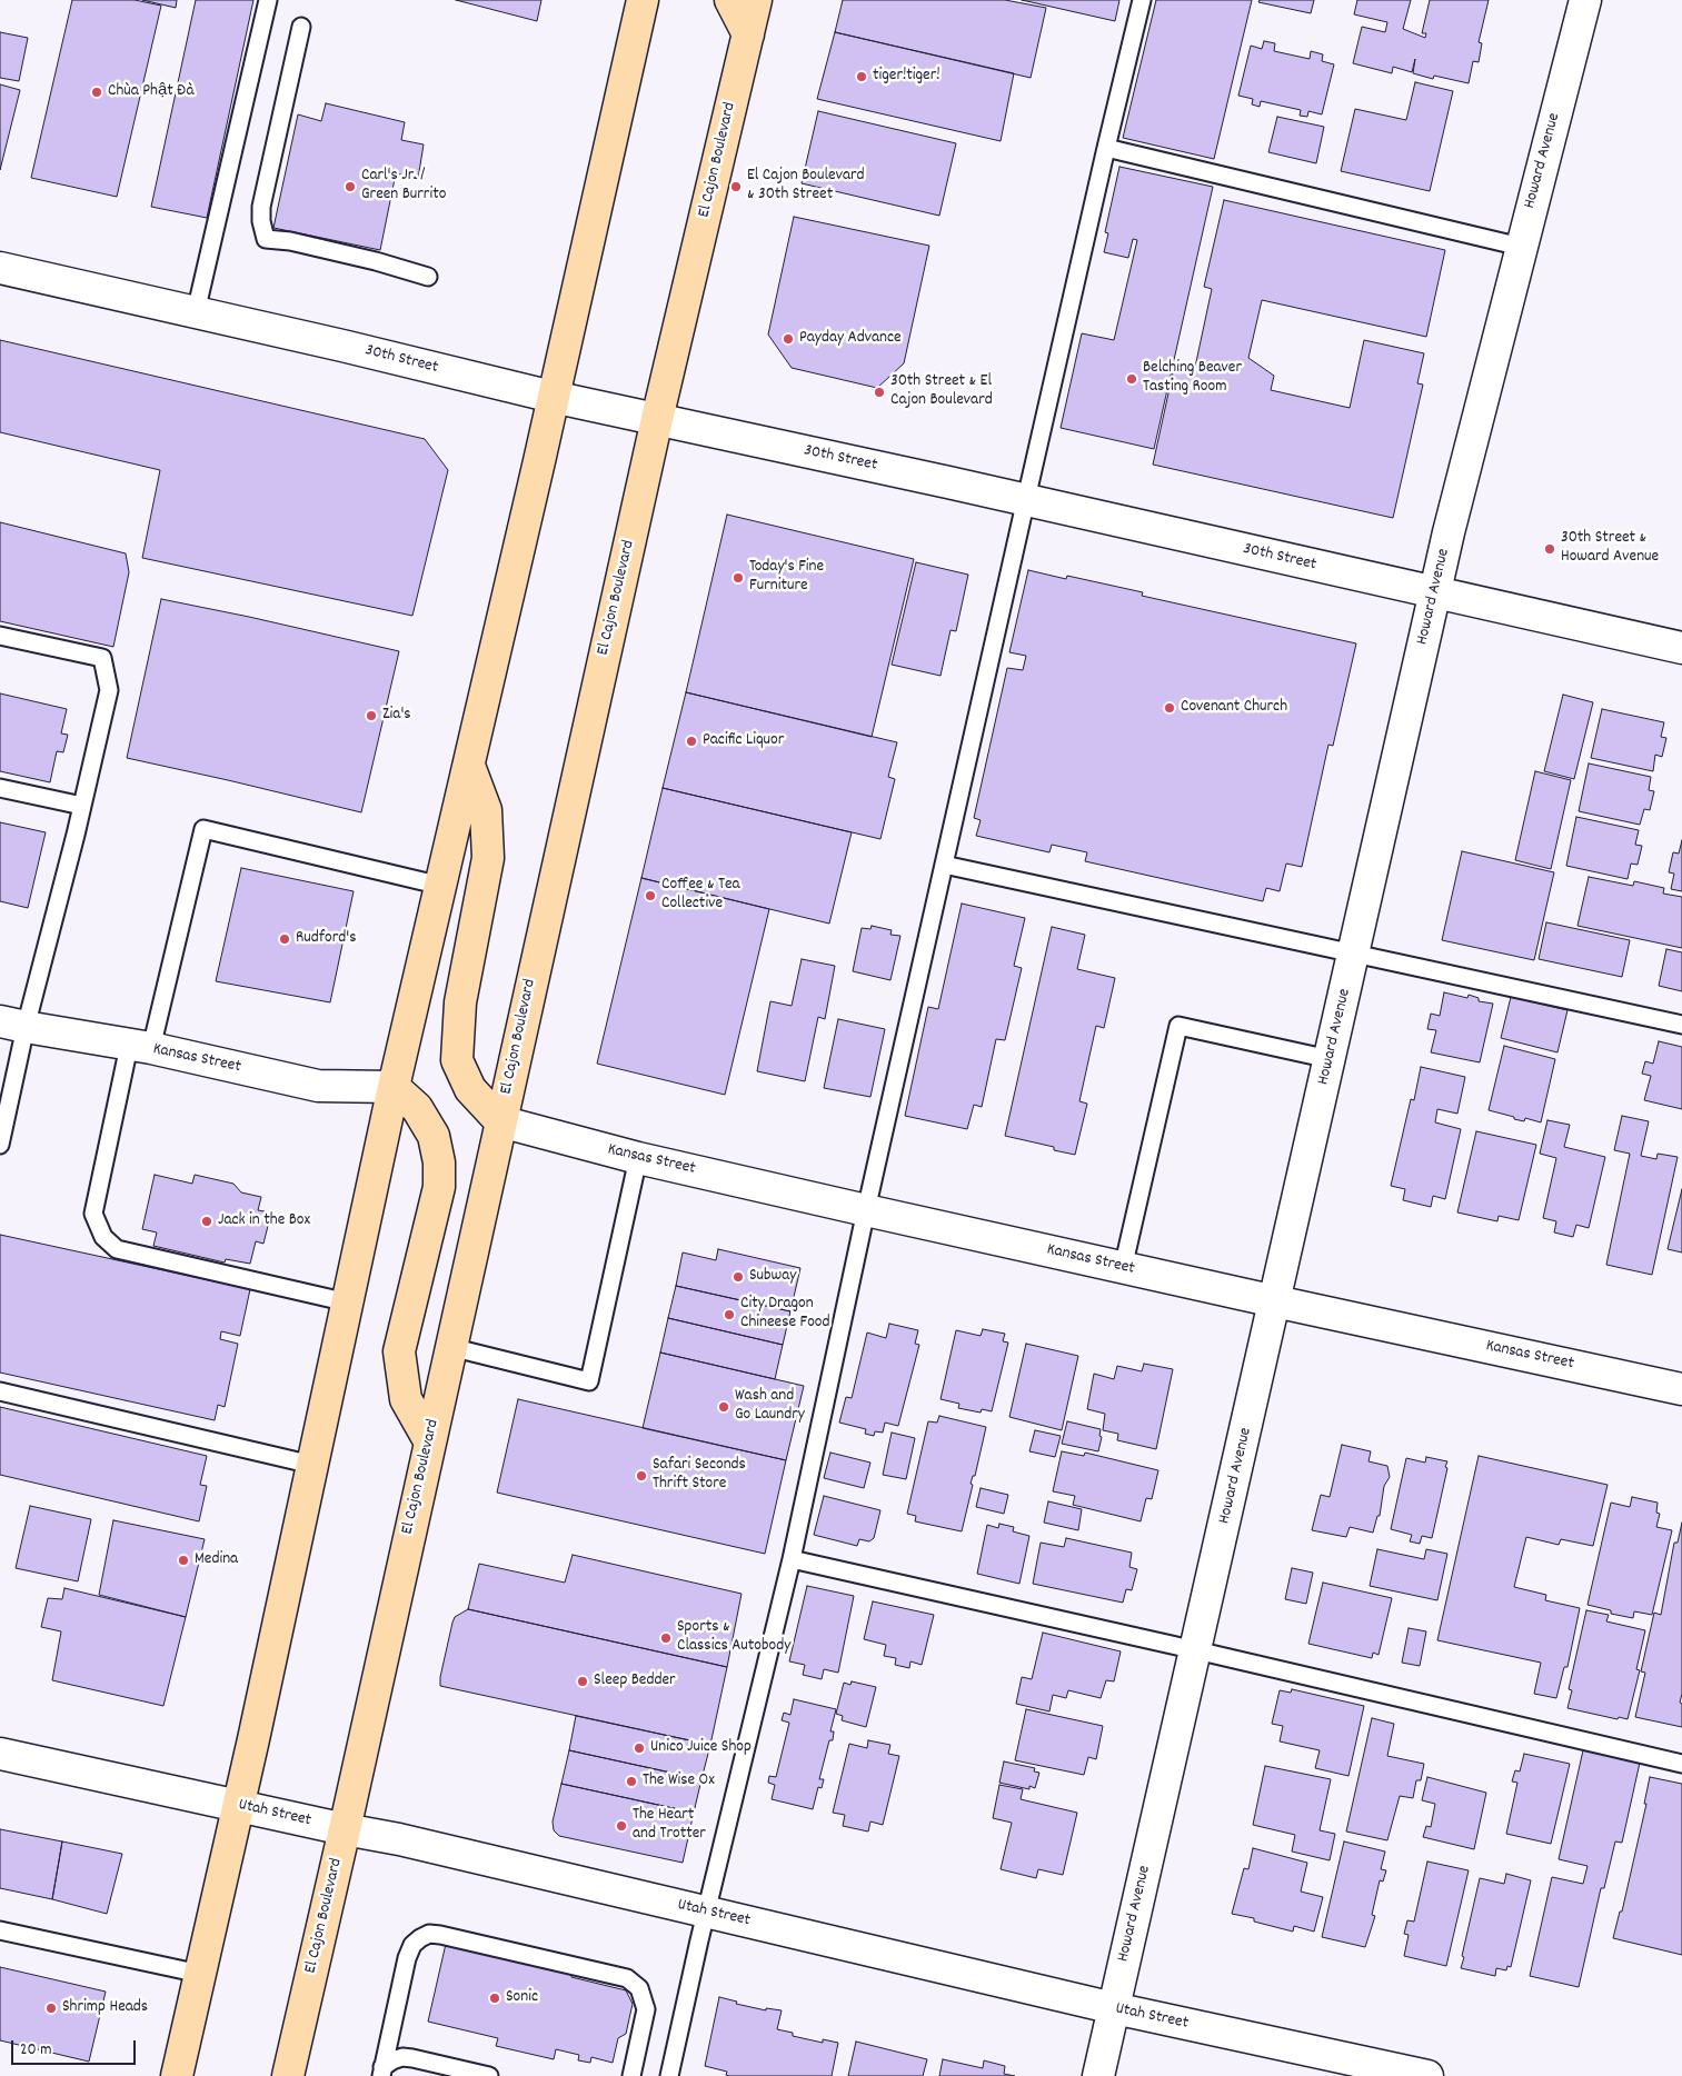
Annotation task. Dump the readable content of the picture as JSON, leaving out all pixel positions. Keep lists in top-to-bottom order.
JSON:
{
  "streets": {
    "main road": ["El Cajon Boulevard"],
    "street": [
      "Howard Avenue",
      "30th Street",
      "Kansas Street",
      "Utah Street"
    ]
  },
  "crossings": [
    ["El Cajon Boulevard", "30th Street"],
    ["El Cajon Boulevard", "Kansas Street"],
    ["El Cajon Boulevard", "Utah Street"],
    ["Howard Avenue", "30th Street"],
    ["Howard Avenue", "Kansas Street"],
    ["Howard Avenue", "Utah Street"]
  ],
  "places": [
    "tiger!tiger!",
    "Chùa Phật Đà",
    "Carl's Jr. / Green Burrito",
    "El Cajon Boulevard & 30th Street",
    "Payday Advance",
    "Belching Beaver Tasting Room",
    "30th Street & El Cajon Boulevard",
    "30th Street & Howard Avenue",
    "Today's Fine Furniture",
    "Covenant Church",
    "Zia's",
    "Pacific Liquor",
    "Coffee & Tea Collective",
    "Rudford's",
    "Jack in the Box",
    "Subway",
    "City Dragon Chineese Food",
    "Wash and Go Laundry",
    "Safari Seconds Thrift Store",
    "Medina",
    "Sports & Classics Autobody",
    "Sleep Bedder",
    "Unico Juice Shop",
    "The Wise Ox",
    "The Heart and Trotter",
    "Sonic",
    "Shrimp Heads"
  ],
  "scale_bar": "20 m"
}
